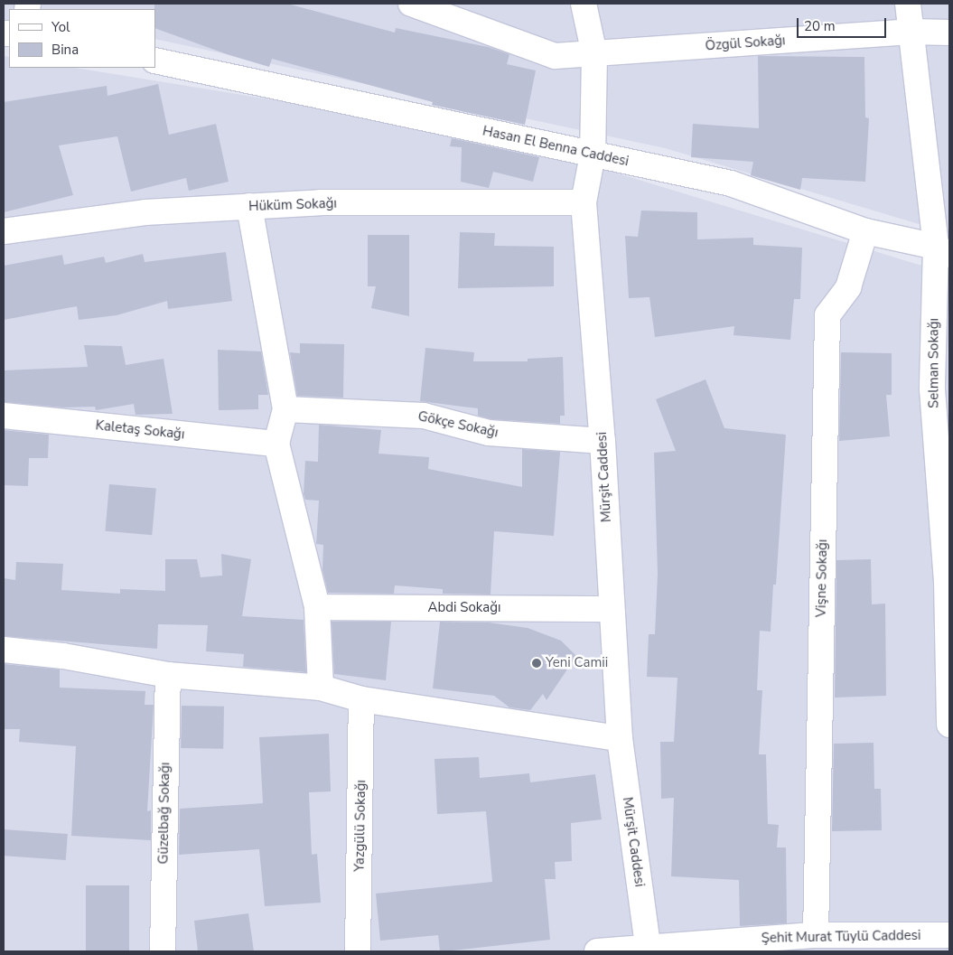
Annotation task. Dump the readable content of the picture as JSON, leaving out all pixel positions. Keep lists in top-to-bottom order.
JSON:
{
  "streets": {
    "street": [
      "Özgül Sokağı",
      "Hasan El Benna Caddesi",
      "Hüküm Sokağı",
      "Selman Sokağı",
      "Gökçe Sokağı",
      "Kaletaş Sokağı",
      "Mürşit Caddesi",
      "Vişne Sokağı",
      "Abdi Sokağı",
      "Güzelbağ Sokağı",
      "Yazgülü Sokağı",
      "Şehit Murat Tüylü Caddesi"
    ]
  },
  "crossings": [
    ["Özgül Sokağı", "Selman Sokağı"],
    ["Özgül Sokağı", "Mürşit Caddesi"],
    ["Hasan El Benna Caddesi", "Selman Sokağı"],
    ["Hasan El Benna Caddesi", "Mürşit Caddesi"],
    ["Hasan El Benna Caddesi", "Vişne Sokağı"],
    ["Hüküm Sokağı", "Mürşit Caddesi"],
    ["Gökçe Sokağı", "Mürşit Caddesi"],
    ["Mürşit Caddesi", "Abdi Sokağı"],
    ["Mürşit Caddesi", "Şehit Murat Tüylü Caddesi"],
    ["Vişne Sokağı", "Şehit Murat Tüylü Caddesi"]
  ],
  "places": ["Yeni Camii"],
  "legend": ["Yol", "Bina"],
  "scale_bar": "20 m"
}
